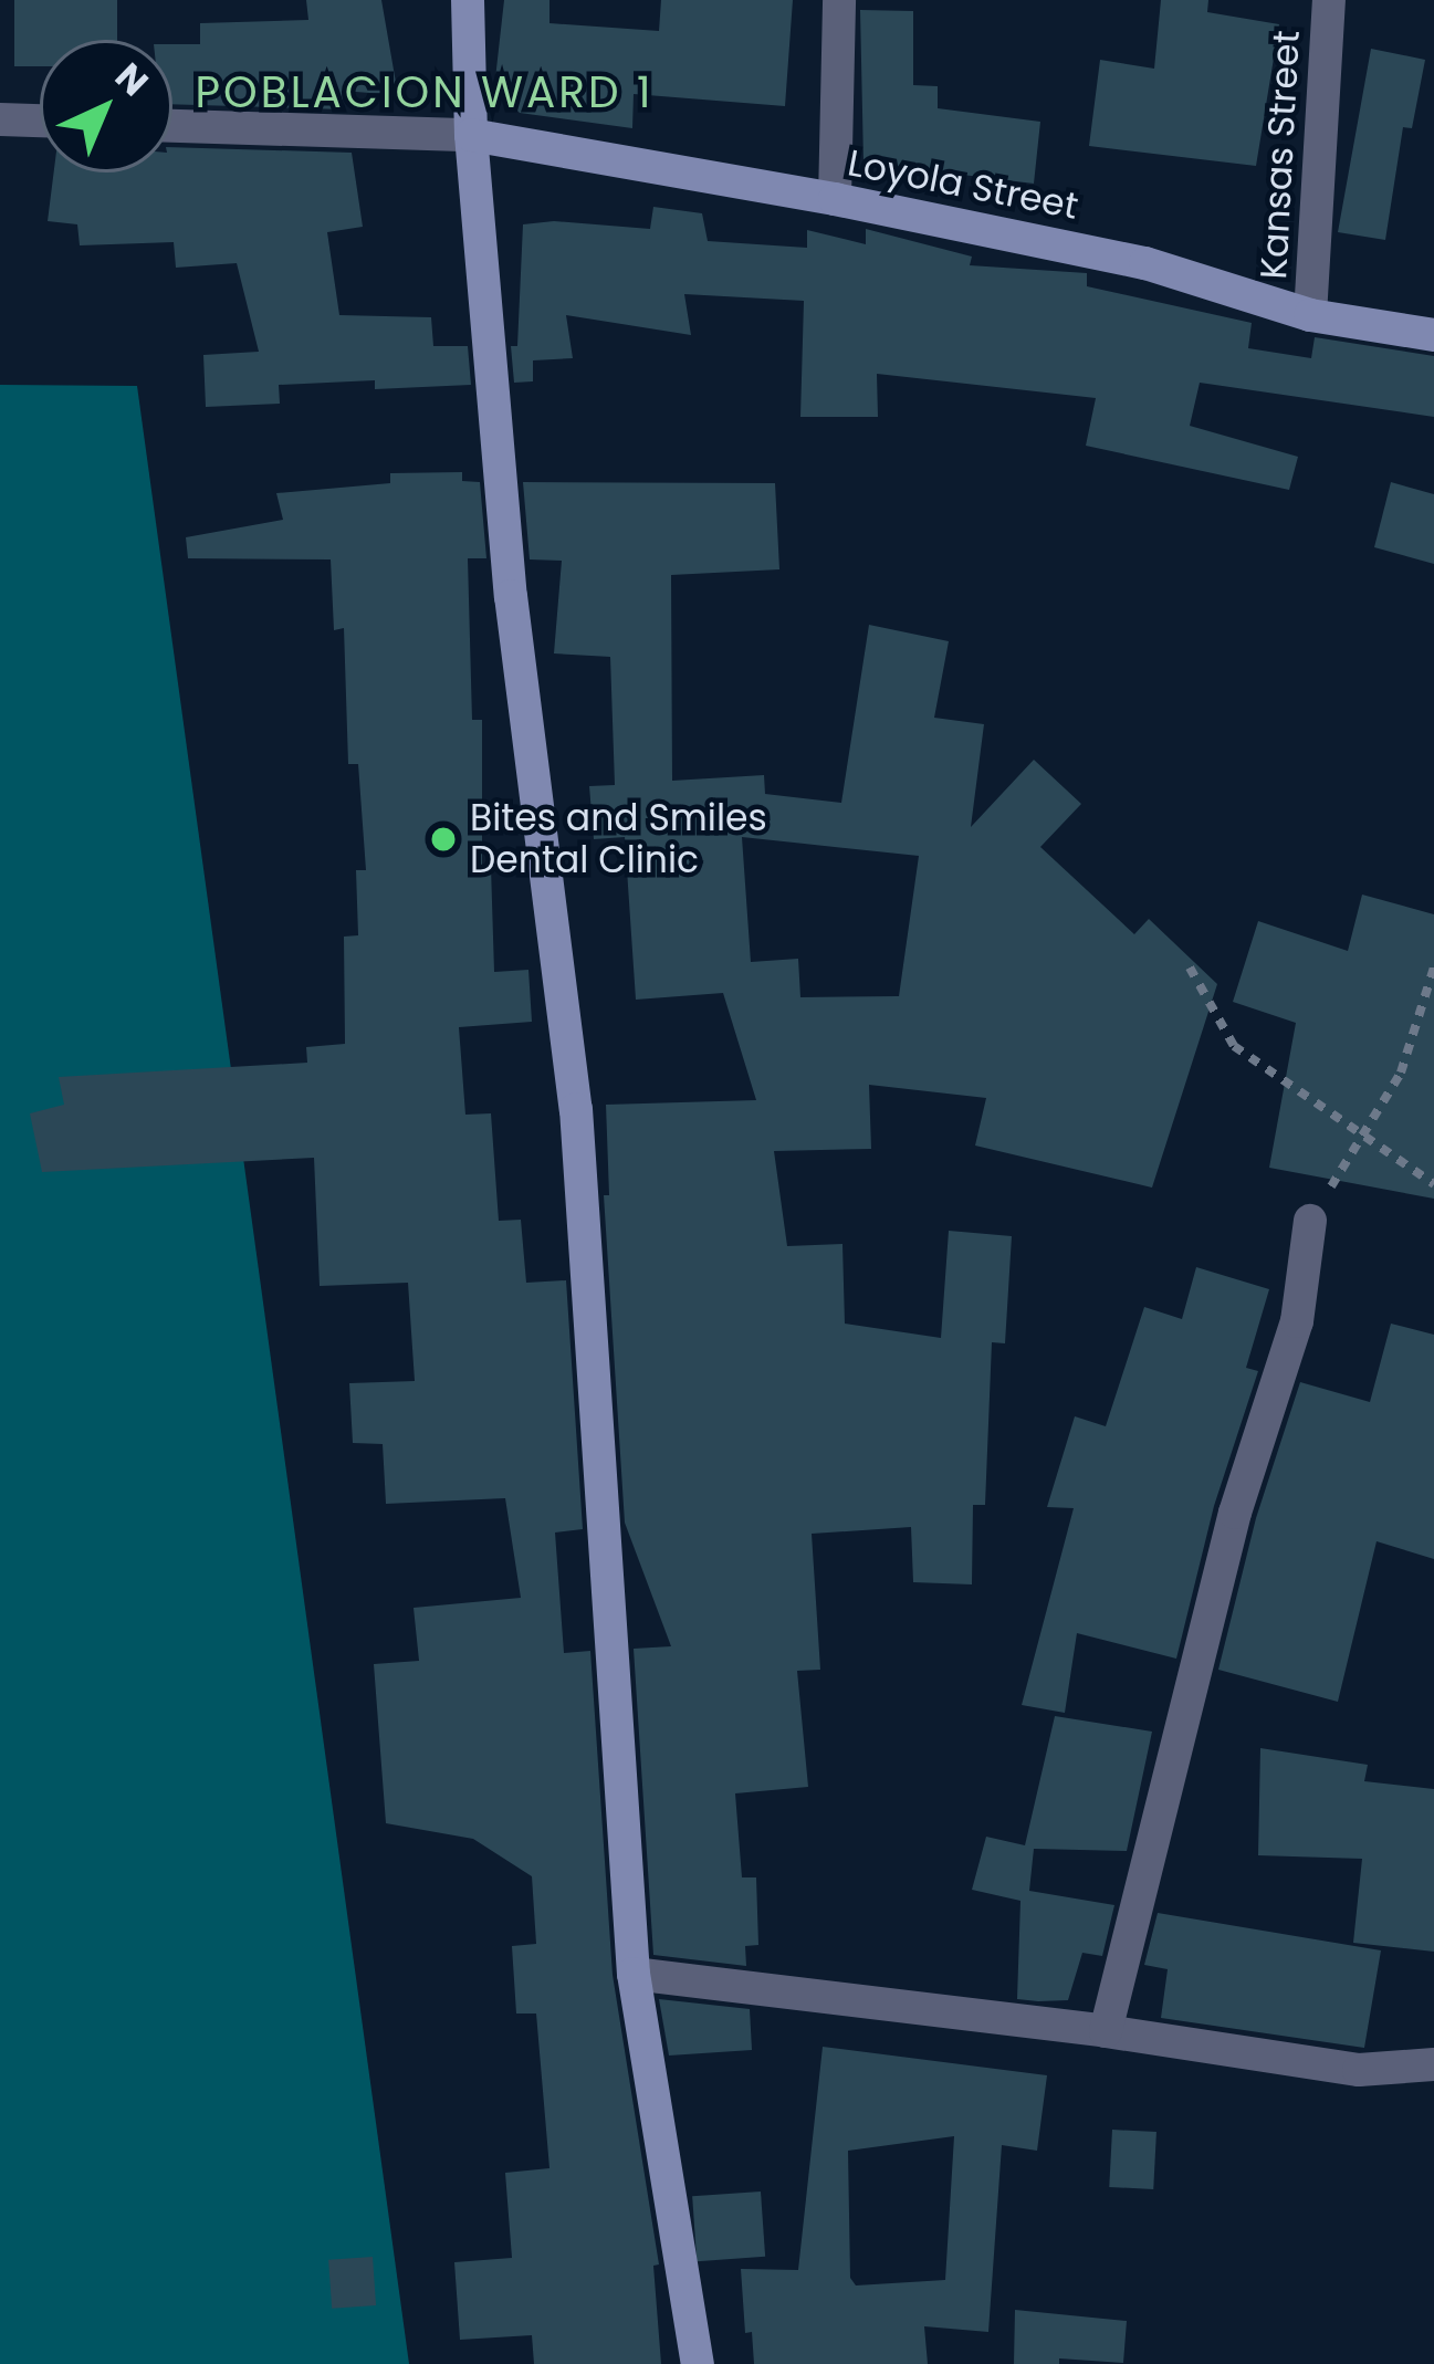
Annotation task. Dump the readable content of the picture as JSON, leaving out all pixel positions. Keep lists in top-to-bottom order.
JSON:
{
  "streets": {
    "street": ["Kansas Street", "Loyola Street"]
  },
  "crossings": [
    ["Kansas Street", "Loyola Street"]
  ],
  "districts": ["POBLACION WARD 1"],
  "places": ["Bites and Smiles Dental Clinic"],
  "north": "top right"
}
